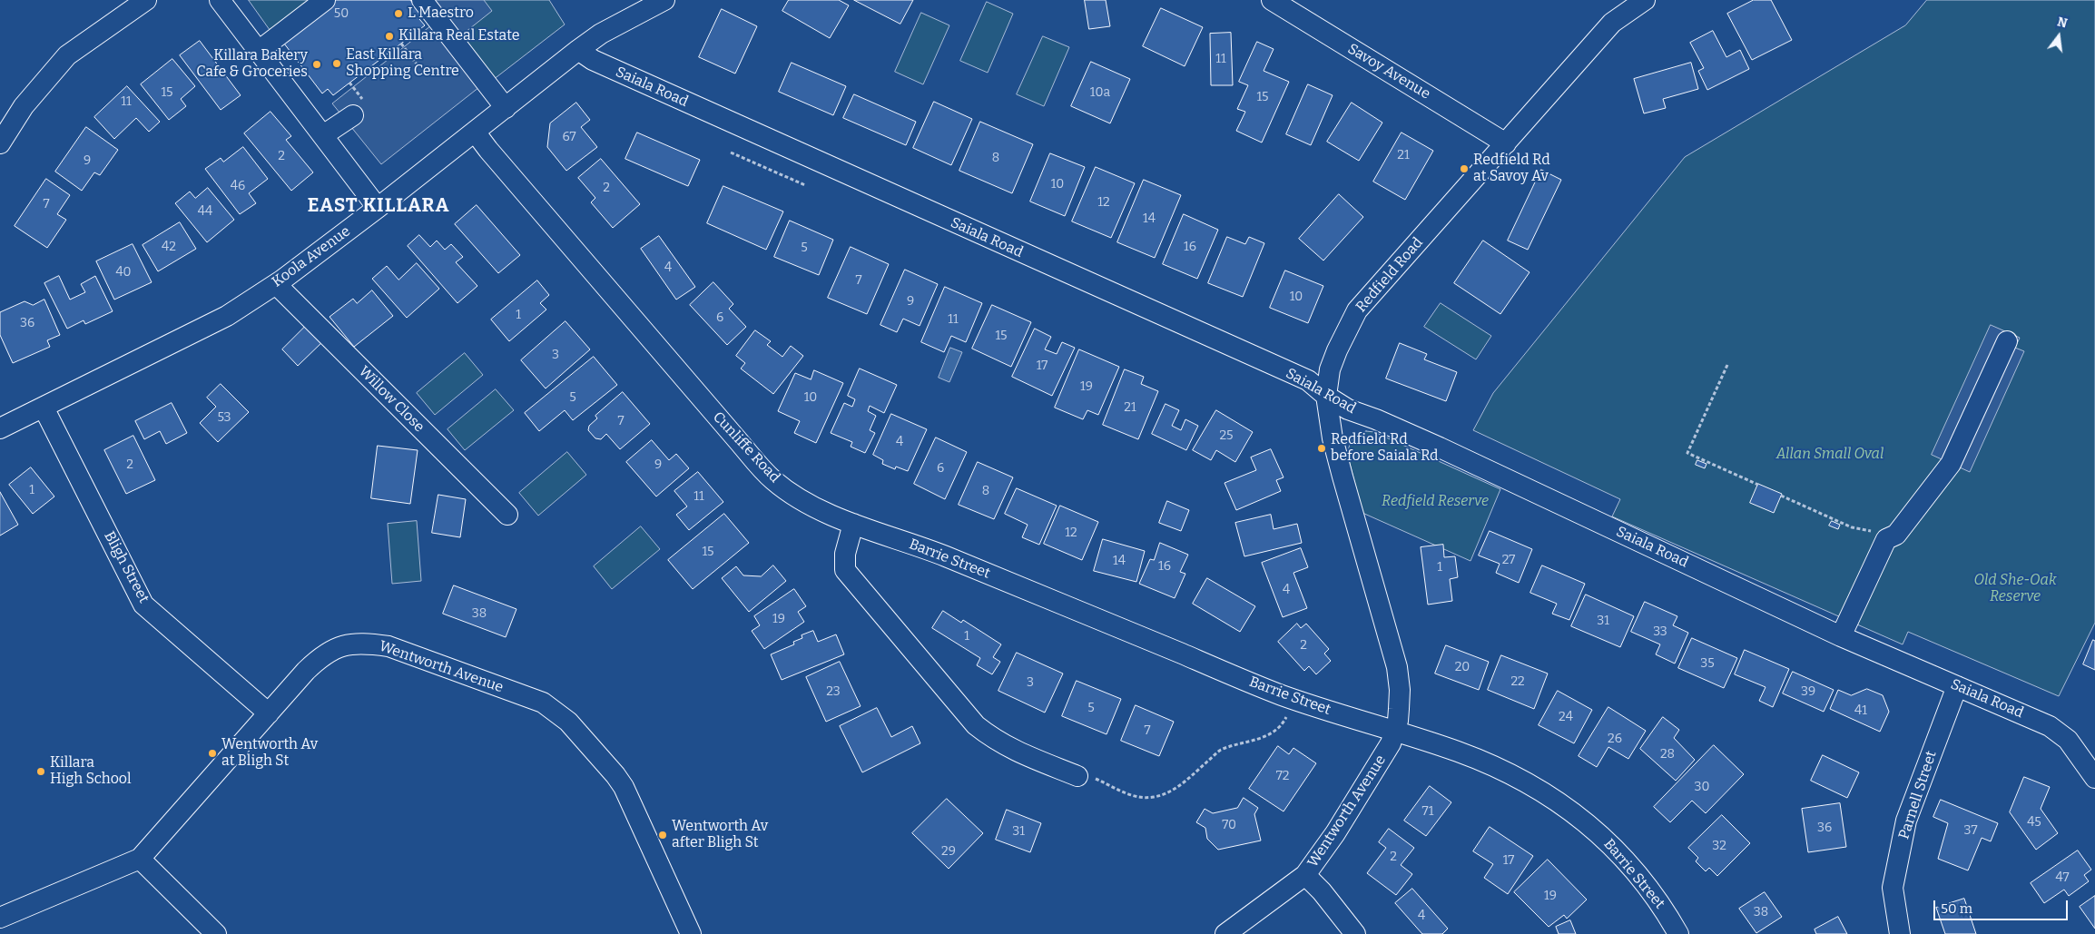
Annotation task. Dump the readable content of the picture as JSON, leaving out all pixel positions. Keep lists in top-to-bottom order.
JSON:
{
  "streets": {
    "street": [
      "Savoy Avenue",
      "Saiala Road",
      "Koola Avenue",
      "Redfield Road",
      "Willow Close",
      "Cunliffe Road",
      "Barrie Street",
      "Bligh Street",
      "Wentworth Avenue",
      "Parnell Street"
    ]
  },
  "crossings": [
    ["Savoy Avenue", "Redfield Road"],
    ["Saiala Road", "Koola Avenue"],
    ["Saiala Road", "Redfield Road"],
    ["Saiala Road", "Parnell Street"],
    ["Koola Avenue", "Willow Close"],
    ["Koola Avenue", "Cunliffe Road"],
    ["Koola Avenue", "Bligh Street"],
    ["Redfield Road", "Barrie Street"],
    ["Redfield Road", "Wentworth Avenue"],
    ["Cunliffe Road", "Barrie Street"],
    ["Barrie Street", "Wentworth Avenue"],
    ["Bligh Street", "Wentworth Avenue"]
  ],
  "districts": ["EAST KILLARA"],
  "parks": ["Allan Small Oval", "Redfield Reserve", "Old She-Oak Reserve"],
  "places": [
    "L Maestro",
    "Killara Real Estate",
    "East Killara Shopping Centre",
    "Killara Bakery Cafe & Groceries",
    "Redfield Rd at Savoy Av",
    "Redfield Rd before Saiala Rd",
    "Wentworth Av at Bligh St",
    "Killara High School",
    "Wentworth Av after Bligh St"
  ],
  "house_numbers": [
    "50",
    "11",
    "15",
    "10a",
    "15",
    "11",
    "67",
    "21",
    "2",
    "8",
    "9",
    "10",
    "46",
    "2",
    "12",
    "7",
    "44",
    "14",
    "42",
    "16",
    "5",
    "4",
    "40",
    "7",
    "10",
    "9",
    "1",
    "6",
    "11",
    "36",
    "15",
    "3",
    "17",
    "19",
    "5",
    "10",
    "21",
    "53",
    "7",
    "25",
    "4",
    "2",
    "9",
    "6",
    "1",
    "8",
    "11",
    "12",
    "15",
    "27",
    "14",
    "16",
    "1",
    "4",
    "38",
    "19",
    "31",
    "33",
    "1",
    "2",
    "35",
    "20",
    "22",
    "3",
    "23",
    "39",
    "5",
    "41",
    "24",
    "7",
    "26",
    "28",
    "72",
    "30",
    "71",
    "45",
    "70",
    "36",
    "37",
    "31",
    "32",
    "29",
    "2",
    "17",
    "47",
    "19",
    "38",
    "4"
  ],
  "scale_bar": "50 m",
  "north": "top"
}
